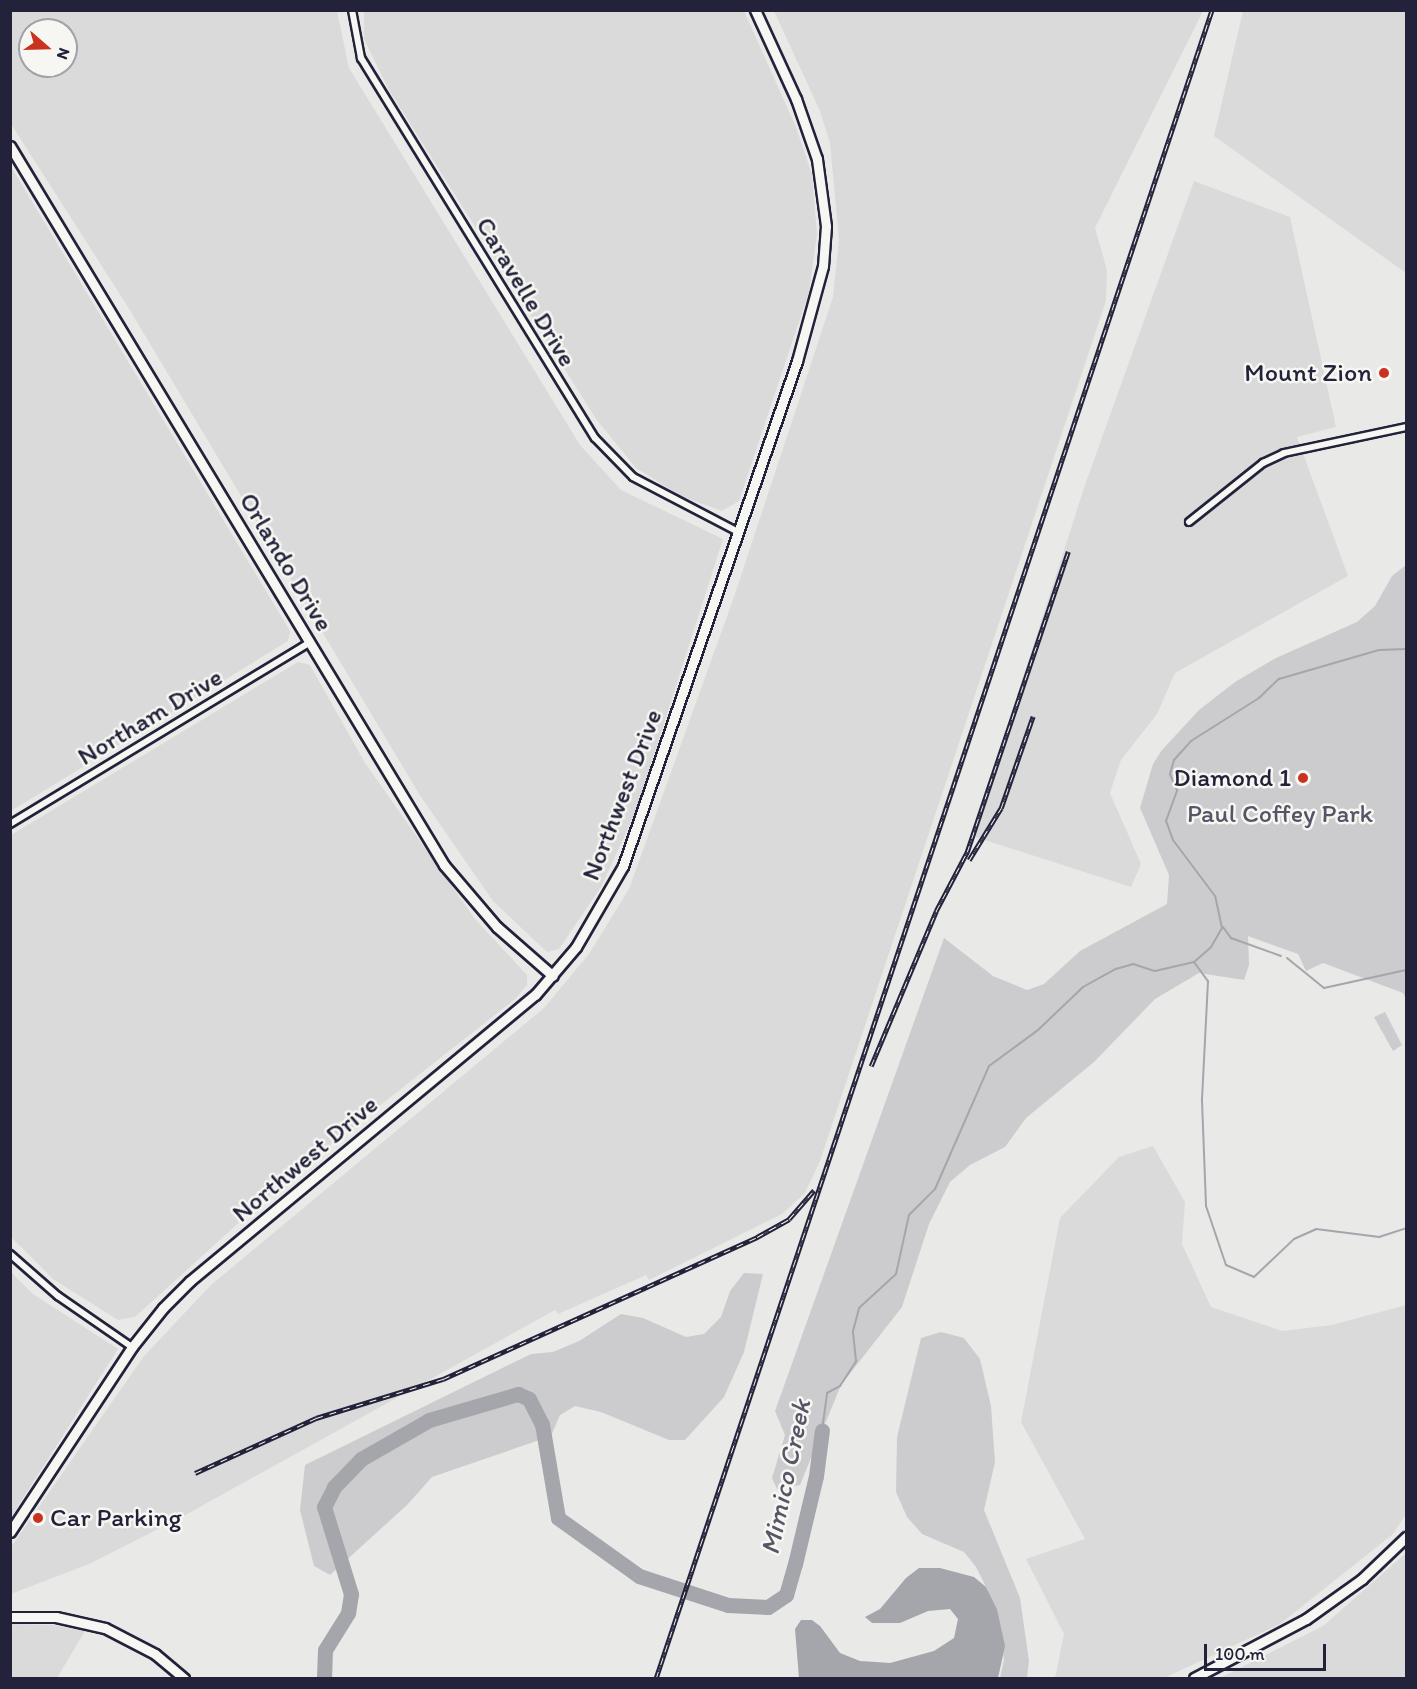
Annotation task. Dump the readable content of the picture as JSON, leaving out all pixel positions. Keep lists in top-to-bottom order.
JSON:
{
  "streets": {
    "street": [
      "Caravelle Drive",
      "Orlando Drive",
      "Northam Drive",
      "Northwest Drive"
    ]
  },
  "crossings": [
    ["Caravelle Drive", "Northwest Drive"],
    ["Orlando Drive", "Northam Drive"],
    ["Orlando Drive", "Northwest Drive"]
  ],
  "water": ["Mimico Creek"],
  "parks": ["Paul Coffey Park"],
  "places": ["Mount Zion", "Diamond 1", "Car Parking"],
  "scale_bar": "100 m",
  "north": "right"
}
